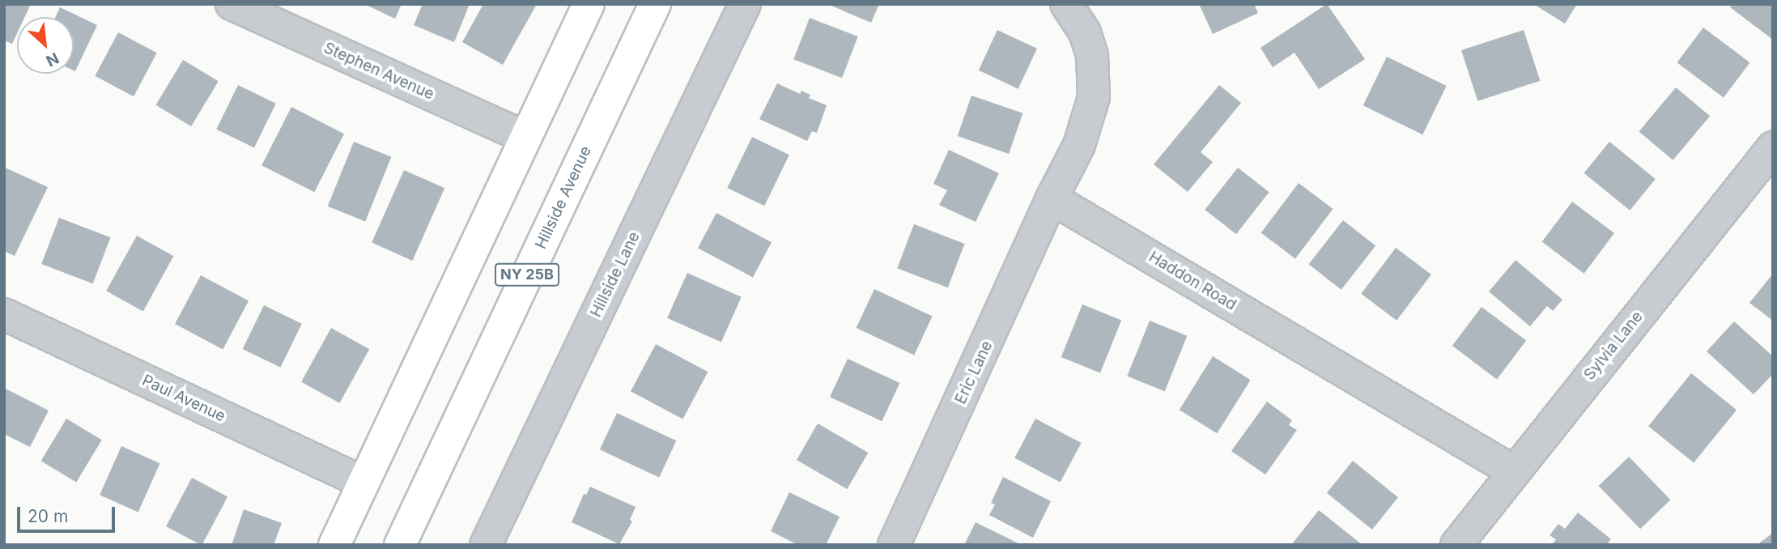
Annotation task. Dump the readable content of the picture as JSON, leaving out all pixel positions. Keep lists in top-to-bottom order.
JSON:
{
  "streets": {
    "main road": ["Hillside Avenue", "NY 25B"],
    "street": [
      "Stephen Avenue",
      "Hillside Lane",
      "Haddon Road",
      "Sylvia Lane",
      "Eric Lane",
      "Paul Avenue"
    ]
  },
  "crossings": [
    ["Haddon Road", "Sylvia Lane"],
    ["Haddon Road", "Eric Lane"]
  ],
  "scale_bar": "20 m",
  "north": "bottom right"
}
